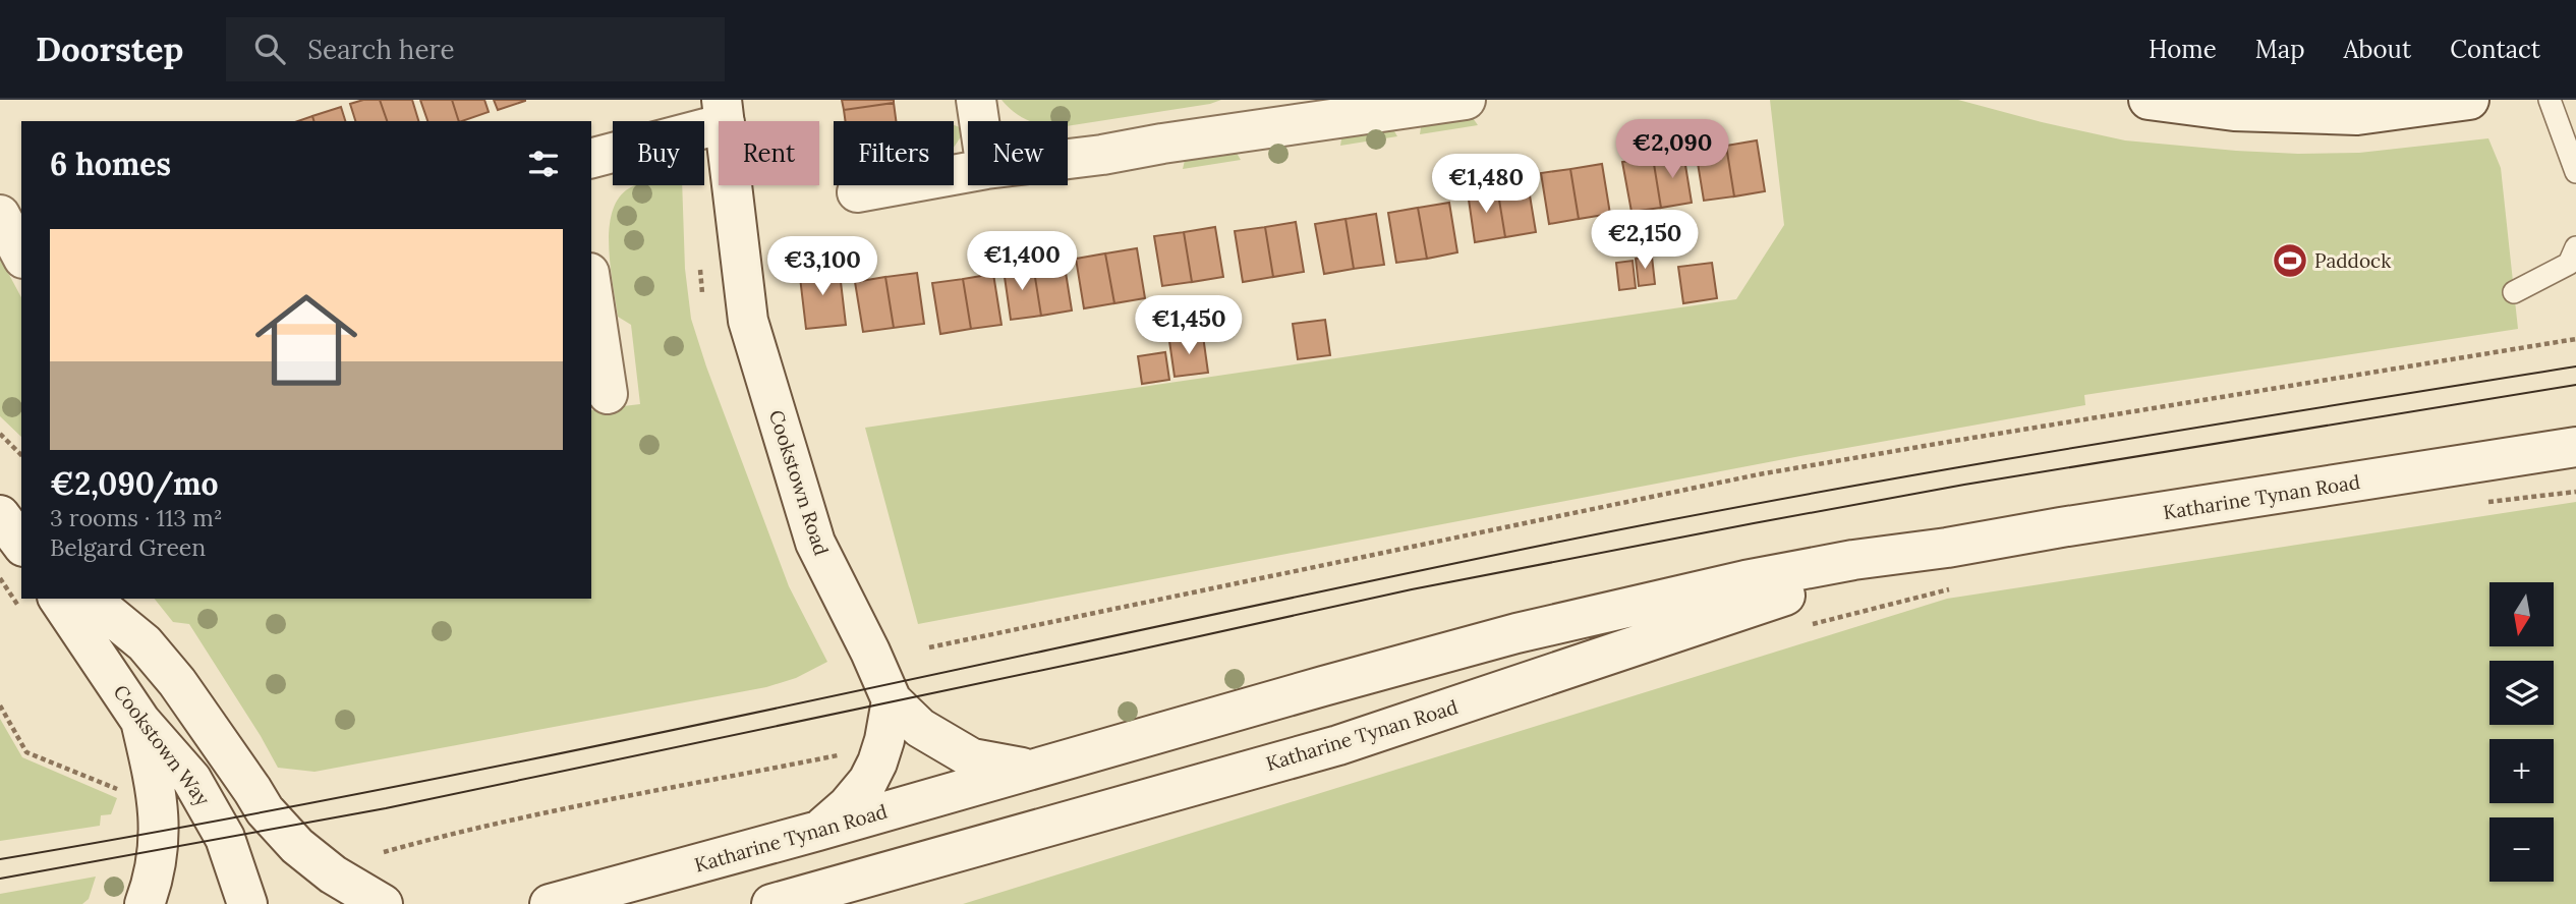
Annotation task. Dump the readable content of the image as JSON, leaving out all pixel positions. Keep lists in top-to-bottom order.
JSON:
{
  "streets": {
    "main road": ["Cookstown Road", "Katharine Tynan Road", "Cookstown Way"]
  },
  "crossings": [
    ["Cookstown Road", "Katharine Tynan Road"]
  ],
  "places": {
    "sports": ["Paddock"]
  },
  "north": "bottom",
  "page": {
    "header": "Doorstep",
    "search": "Search here",
    "nav": [
      "Home",
      "Map",
      "About",
      "Contact"
    ],
    "price": [
      "€2,090",
      "€1,480",
      "€2,150",
      "€1,400",
      "€3,100",
      "€1,450"
    ],
    "chip": [
      "Buy",
      "Rent",
      "Filters",
      "New"
    ],
    "heading": "6 homes",
    "list": [
      {
        "name": "€2,090/mo",
        "note": "3 rooms · 113 m² · Belgard Green"
      }
    ],
    "map_buttons": ["+", "−"]
  }
}
